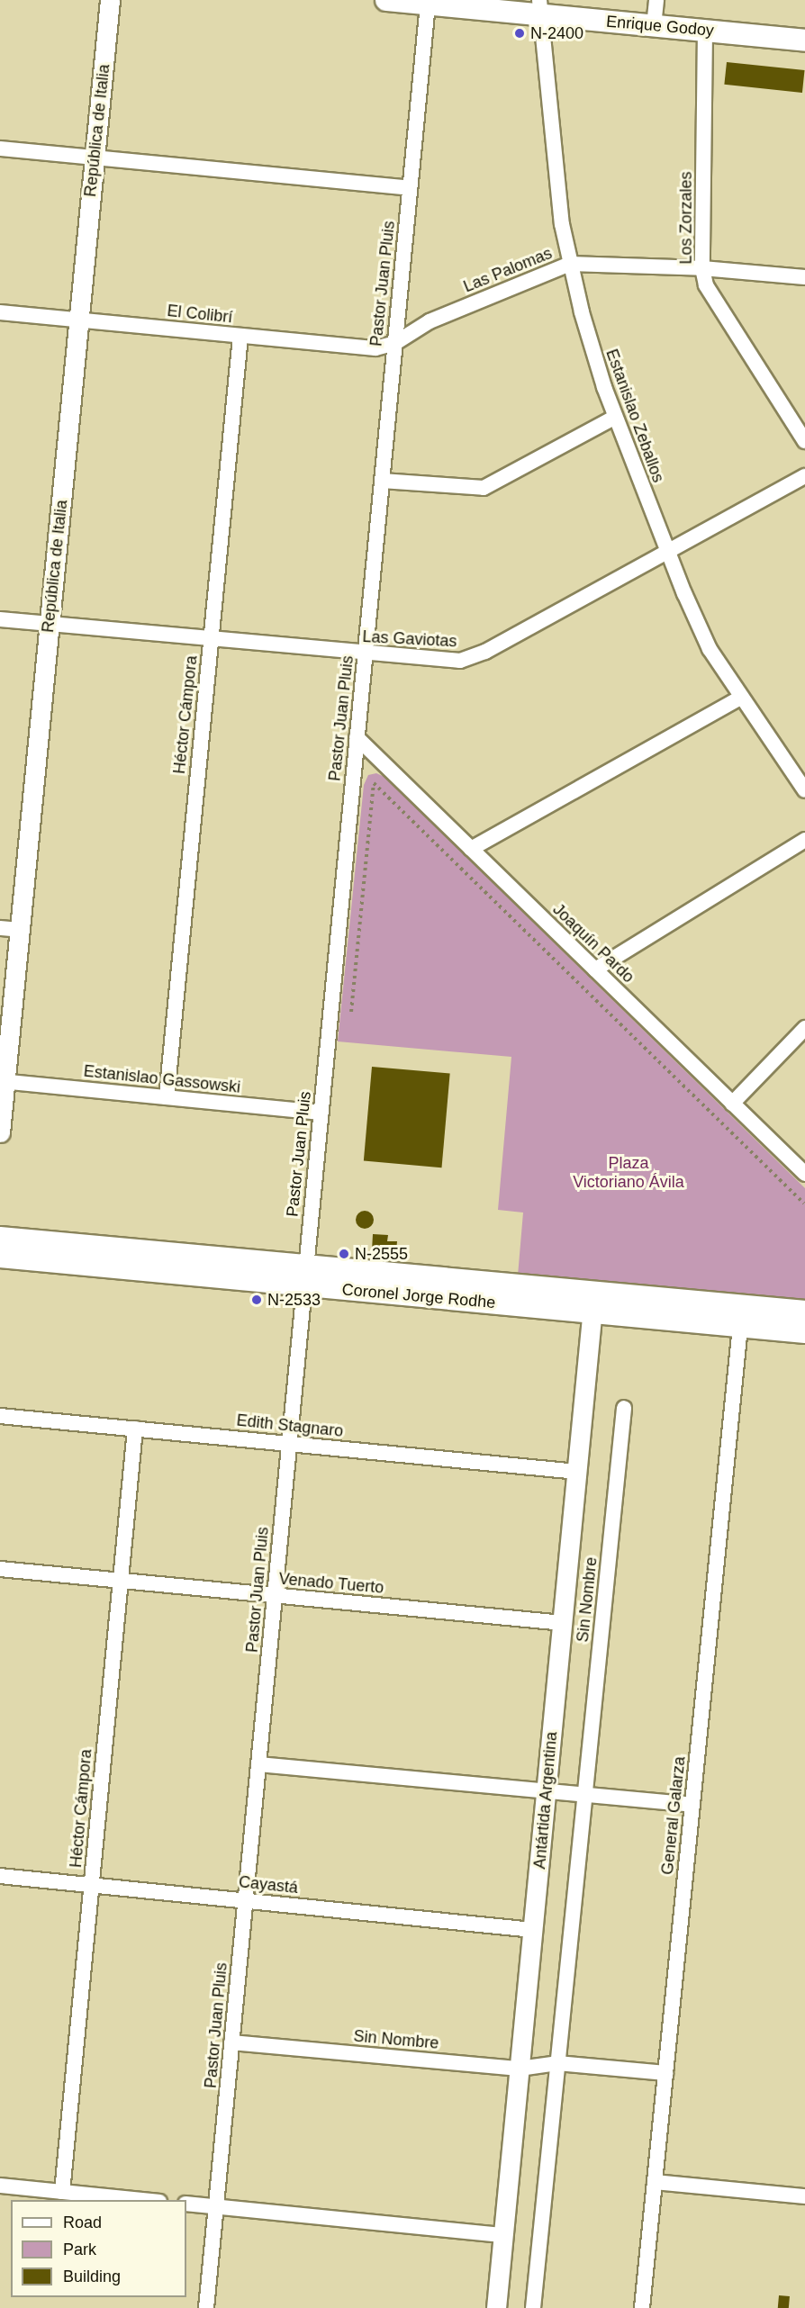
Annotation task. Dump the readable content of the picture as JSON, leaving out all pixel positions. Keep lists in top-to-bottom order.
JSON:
{
  "streets": {
    "main road": ["Enrique Godoy", "Coronel Jorge Rodhe"],
    "street": [
      "República de Italia",
      "Los Zorzales",
      "Las Palomas",
      "Pastor Juan Pluis",
      "El Colibrí",
      "Estanislao Zeballos",
      "Las Gaviotas",
      "Héctor Cámpora",
      "Joaquín Pardo",
      "Estanislao Gassowski",
      "Edith Stagnaro",
      "Venado Tuerto",
      "Sin Nombre",
      "Antártida Argentina",
      "General Galarza",
      "Cayastá"
    ]
  },
  "crossings": [
    ["Enrique Godoy", "Los Zorzales"],
    ["Enrique Godoy", "Pastor Juan Pluis"],
    ["Enrique Godoy", "Estanislao Zeballos"],
    ["República de Italia", "El Colibrí"],
    ["República de Italia", "Las Gaviotas"],
    ["República de Italia", "Estanislao Gassowski"],
    ["Los Zorzales", "Las Palomas"],
    ["Las Palomas", "Pastor Juan Pluis"],
    ["Las Palomas", "El Colibrí"],
    ["Las Palomas", "Estanislao Zeballos"],
    ["Pastor Juan Pluis", "El Colibrí"],
    ["Pastor Juan Pluis", "Las Gaviotas"],
    ["Pastor Juan Pluis", "Joaquín Pardo"],
    ["Pastor Juan Pluis", "Estanislao Gassowski"],
    ["Pastor Juan Pluis", "Coronel Jorge Rodhe"],
    ["Pastor Juan Pluis", "Edith Stagnaro"],
    ["Pastor Juan Pluis", "Venado Tuerto"],
    ["Pastor Juan Pluis", "Sin Nombre"],
    ["Pastor Juan Pluis", "Cayastá"],
    ["El Colibrí", "Héctor Cámpora"],
    ["Estanislao Zeballos", "Las Gaviotas"],
    ["Las Gaviotas", "Héctor Cámpora"],
    ["Héctor Cámpora", "Estanislao Gassowski"],
    ["Héctor Cámpora", "Edith Stagnaro"],
    ["Héctor Cámpora", "Venado Tuerto"],
    ["Héctor Cámpora", "Cayastá"],
    ["Coronel Jorge Rodhe", "Antártida Argentina"],
    ["Coronel Jorge Rodhe", "General Galarza"],
    ["Edith Stagnaro", "Antártida Argentina"],
    ["Venado Tuerto", "Antártida Argentina"],
    ["Sin Nombre", "Antártida Argentina"],
    ["Sin Nombre", "General Galarza"],
    ["Antártida Argentina", "Cayastá"]
  ],
  "parks": ["Plaza Victoriano Ávila"],
  "places": ["N-2400", "N-2555", "N-2533"],
  "legend": ["Road", "Park", "Building"]
}
